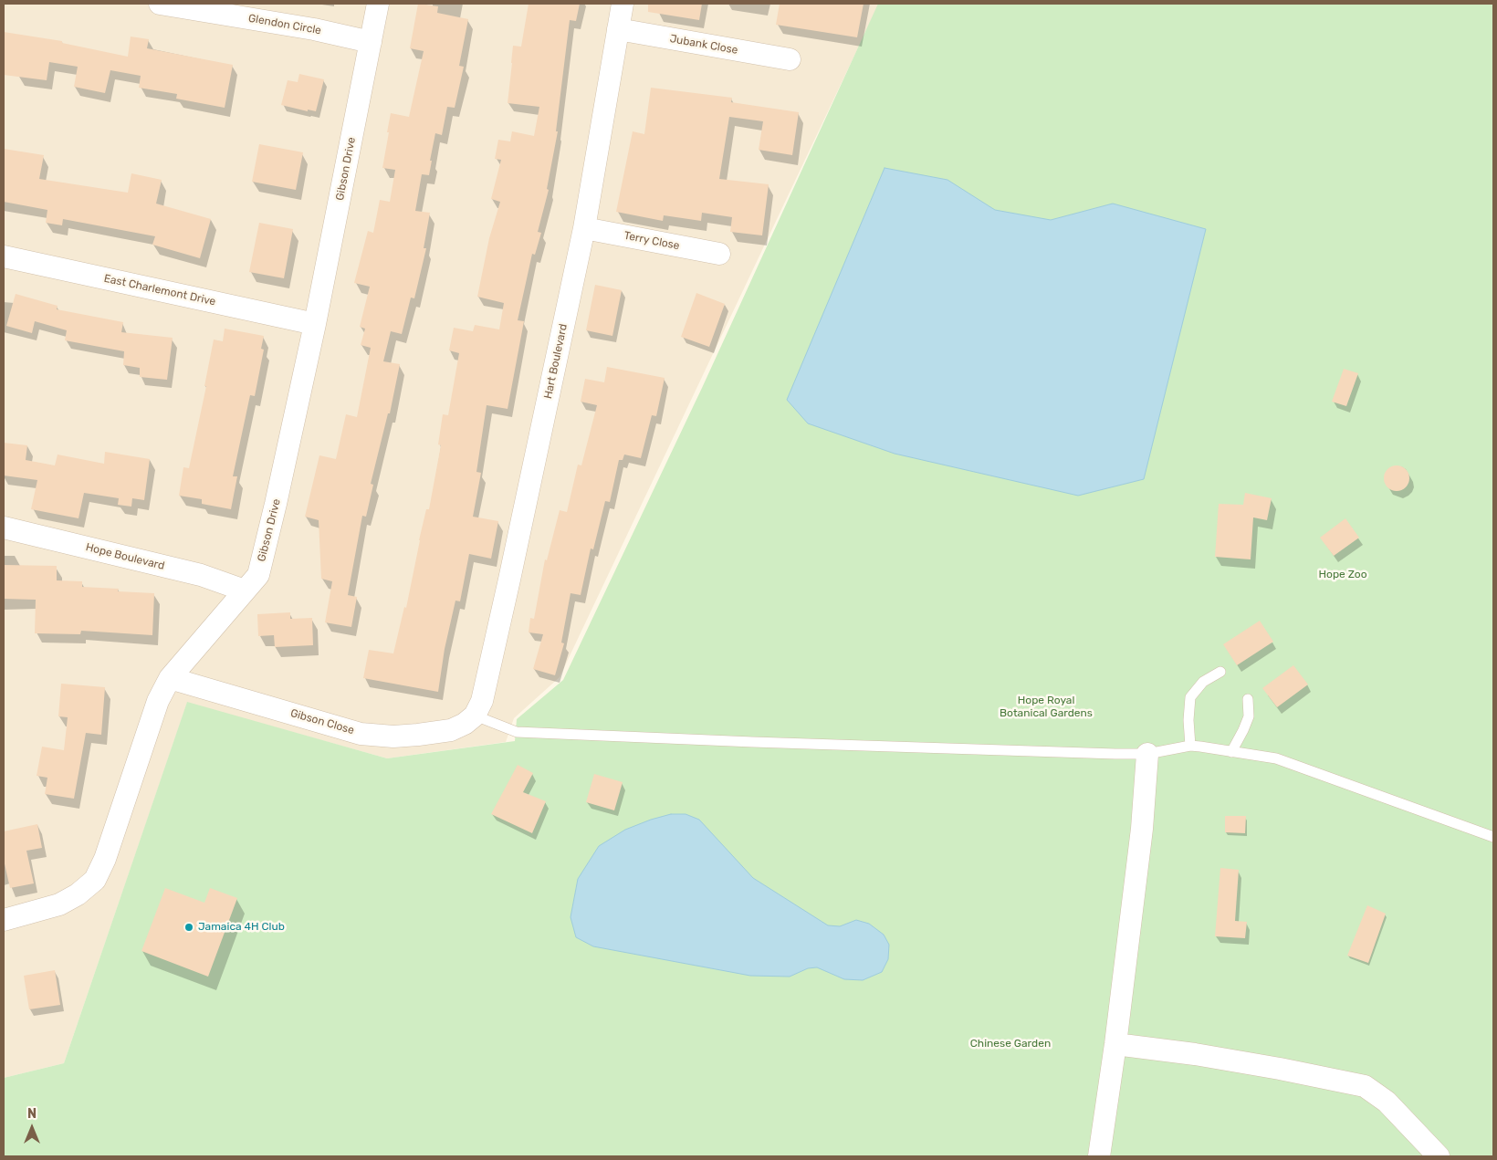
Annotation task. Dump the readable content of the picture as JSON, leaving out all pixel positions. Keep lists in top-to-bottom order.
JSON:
{
  "streets": {
    "street": [
      "Glendon Circle",
      "Jubank Close",
      "Gibson Drive",
      "Terry Close",
      "East Charlemont Drive",
      "Hart Boulevard",
      "Hope Boulevard",
      "Gibson Close"
    ]
  },
  "crossings": [
    ["Glendon Circle", "Gibson Drive"],
    ["Jubank Close", "Hart Boulevard"],
    ["Gibson Drive", "East Charlemont Drive"],
    ["Gibson Drive", "Hope Boulevard"],
    ["Gibson Drive", "Gibson Close"],
    ["Terry Close", "Hart Boulevard"],
    ["Hart Boulevard", "Gibson Close"]
  ],
  "parks": ["Hope Zoo", "Hope Royal Botanical Gardens", "Chinese Garden"],
  "places": ["Jamaica 4H Club"],
  "north": "top"
}
